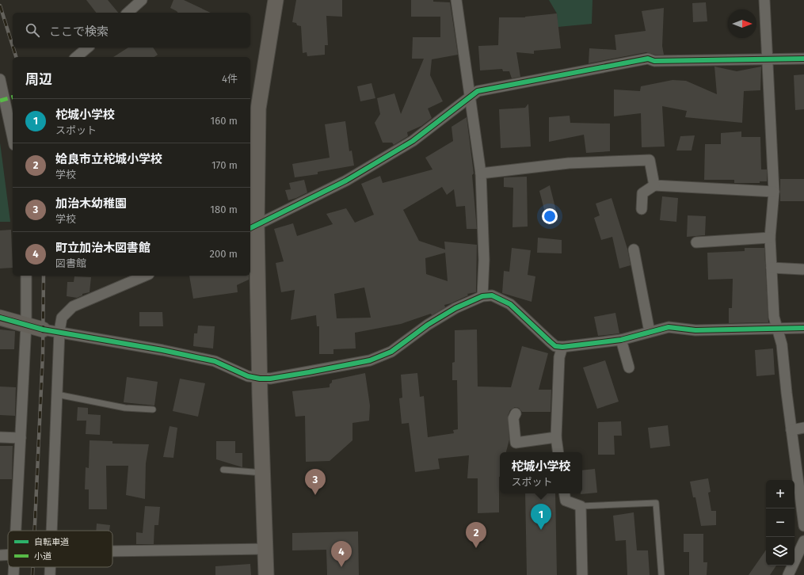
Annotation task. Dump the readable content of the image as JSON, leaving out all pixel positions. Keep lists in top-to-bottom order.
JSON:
{
  "legend": ["自転車道", "小道"],
  "north": "right",
  "page": {
    "search": "ここで検索",
    "heading": ["周辺", "4件"],
    "list": [
      {
        "mark": "1",
        "name": "柁城小学校",
        "note": "スポット",
        "value": "160 m"
      },
      {
        "mark": "2",
        "name": "姶良市立柁城小学校",
        "note": "学校",
        "value": "170 m"
      },
      {
        "mark": "3",
        "name": "加治木幼稚園",
        "note": "学校",
        "value": "180 m"
      },
      {
        "mark": "4",
        "name": "町立加治木図書館",
        "note": "図書館",
        "value": "200 m"
      }
    ],
    "popup": ["柁城小学校", "スポット"],
    "pins": [
      "3",
      "1",
      "2",
      "4"
    ],
    "map_buttons": ["+", "−"]
  }
}
